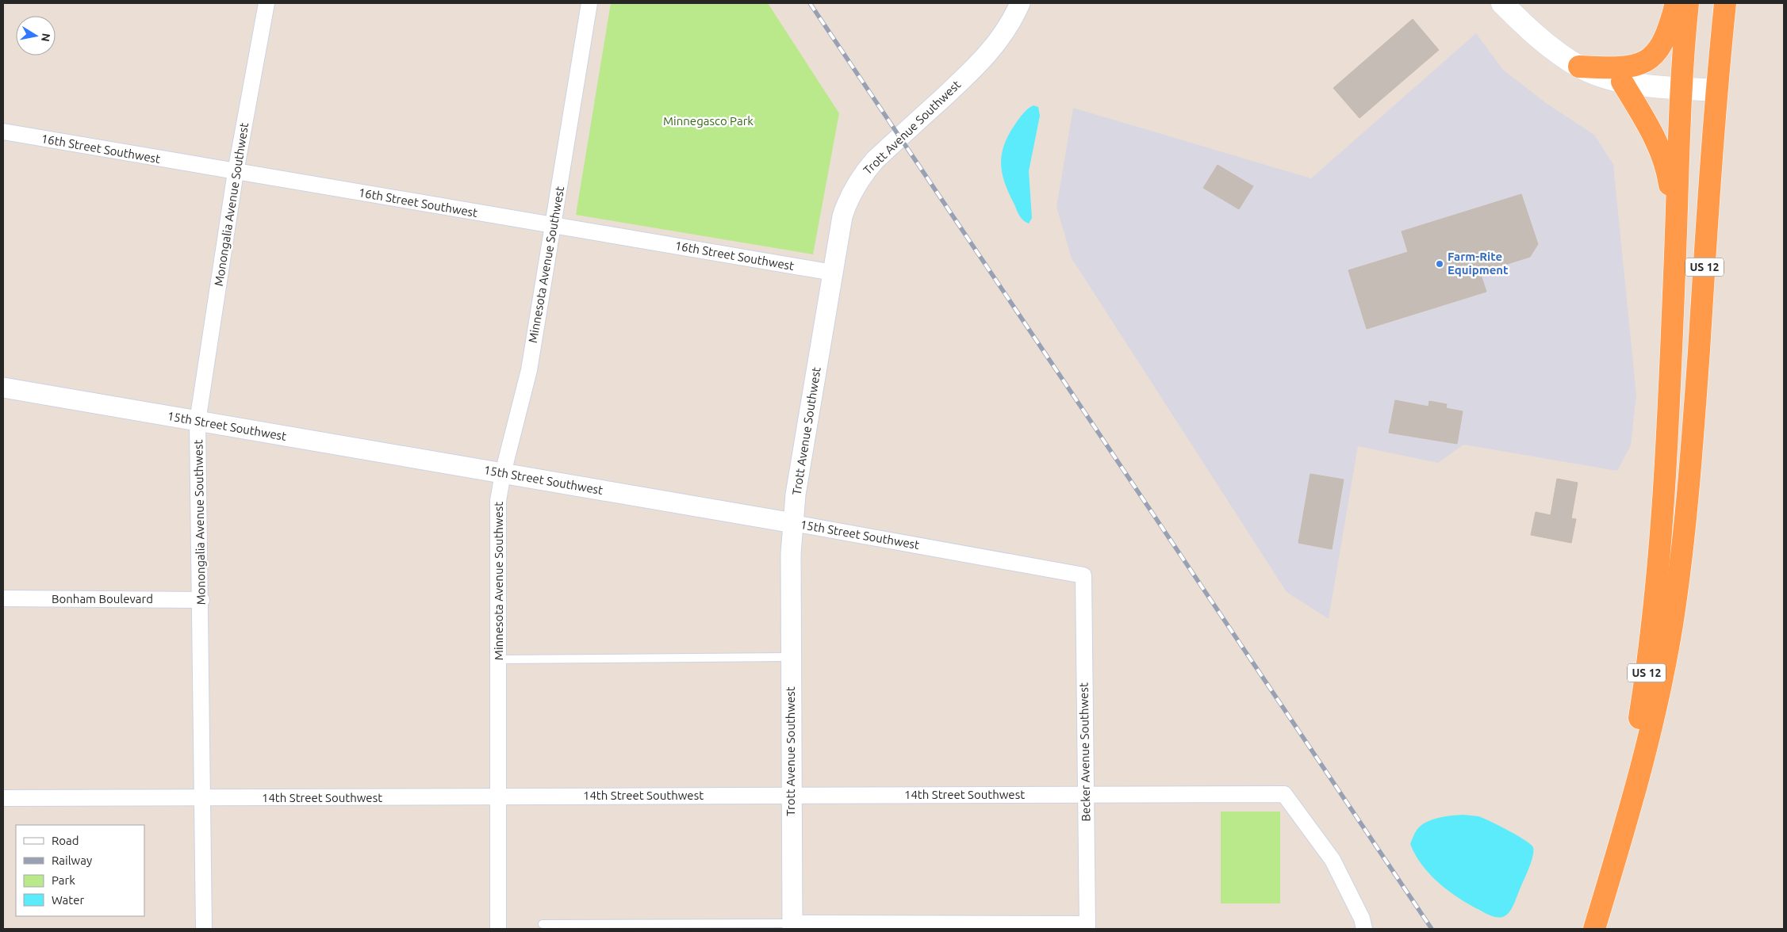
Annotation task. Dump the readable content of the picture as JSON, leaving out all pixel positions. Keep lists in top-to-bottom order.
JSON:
{
  "streets": {
    "highway": ["US 12"],
    "street": [
      "Trott Avenue Southwest",
      "16th Street Southwest",
      "Monongalia Avenue Southwest",
      "Minnesota Avenue Southwest",
      "15th Street Southwest",
      "Bonham Boulevard",
      "Becker Avenue Southwest",
      "14th Street Southwest"
    ]
  },
  "crossings": [
    ["Trott Avenue Southwest", "16th Street Southwest"],
    ["Trott Avenue Southwest", "15th Street Southwest"],
    ["Trott Avenue Southwest", "14th Street Southwest"],
    ["16th Street Southwest", "Monongalia Avenue Southwest"],
    ["16th Street Southwest", "Minnesota Avenue Southwest"],
    ["Monongalia Avenue Southwest", "15th Street Southwest"],
    ["Monongalia Avenue Southwest", "Bonham Boulevard"],
    ["Monongalia Avenue Southwest", "14th Street Southwest"],
    ["Minnesota Avenue Southwest", "15th Street Southwest"],
    ["Minnesota Avenue Southwest", "14th Street Southwest"],
    ["15th Street Southwest", "Becker Avenue Southwest"],
    ["Becker Avenue Southwest", "14th Street Southwest"]
  ],
  "parks": ["Minnegasco Park"],
  "places": ["Farm-Rite Equipment"],
  "legend": [
    "Road",
    "Railway",
    "Park",
    "Water"
  ],
  "north": "right"
}
